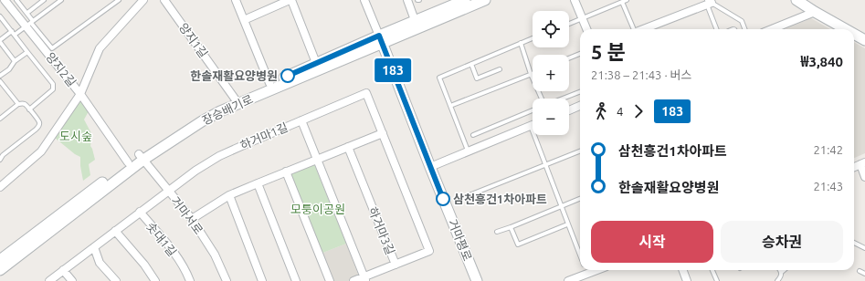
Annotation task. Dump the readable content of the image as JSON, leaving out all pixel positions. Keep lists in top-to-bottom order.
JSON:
{
  "streets": {
    "street": [
      "양지1길",
      "양지2길",
      "장승배기로",
      "하거마1길",
      "거마서로",
      "하거마3길",
      "솟대1길",
      "거마평로"
    ]
  },
  "crossings": [
    ["양지1길", "장승배기로"],
    ["장승배기로", "거마서로"],
    ["장승배기로", "거마평로"],
    ["하거마1길", "거마서로"],
    ["하거마1길", "하거마3길"],
    ["하거마1길", "솟대1길"],
    ["거마서로", "솟대1길"]
  ],
  "parks": ["도시숲", "모퉁이공원"],
  "places": ["한솔재활요양병원", "삼천흥건1차아파트"],
  "lines": ["bus line 183"],
  "page": {
    "on_map": "183",
    "map_buttons": ["+", "−"],
    "heading": ["5 분", "21:38 – 21:43 · 버스", "₩3,840"],
    "legs": ["4", "183"],
    "list": [
      {
        "name": "삼천흥건1차아파트",
        "value": "21:42"
      },
      {
        "name": "한솔재활요양병원",
        "value": "21:43"
      }
    ],
    "buttons": ["시작", "승차권"]
  }
}
